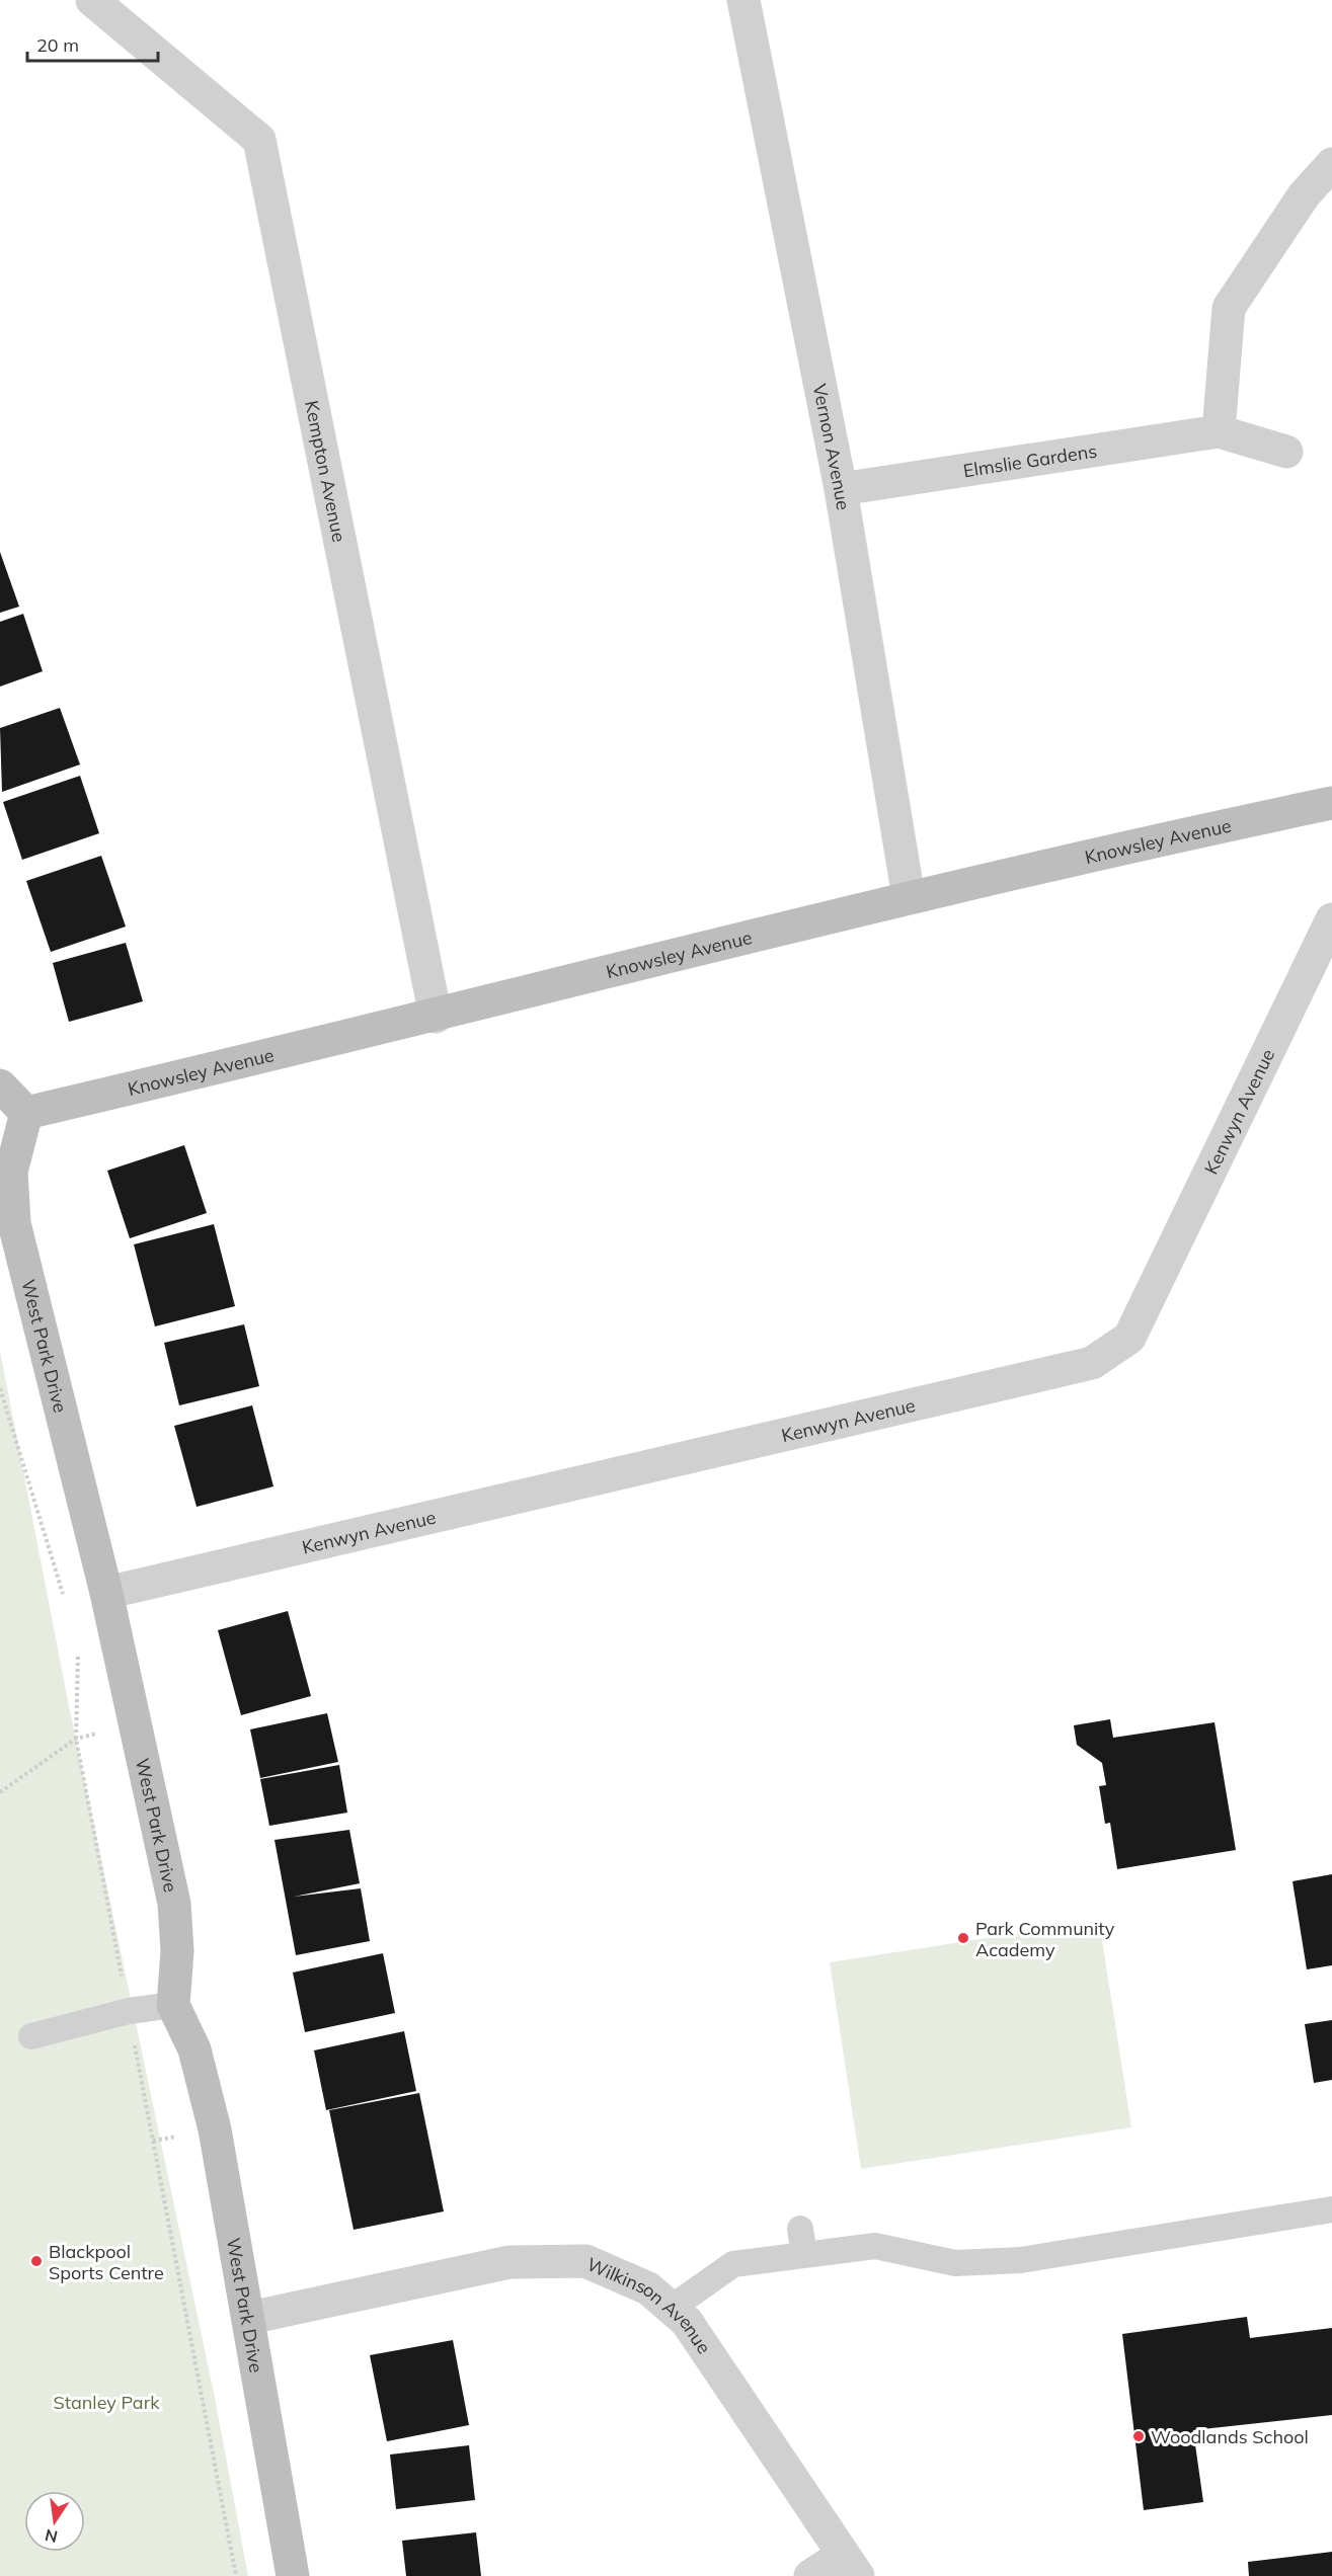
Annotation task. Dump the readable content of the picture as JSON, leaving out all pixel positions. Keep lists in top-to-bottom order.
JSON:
{
  "streets": {
    "street": [
      "Vernon Avenue",
      "Elmslie Gardens",
      "Kempton Avenue",
      "Knowsley Avenue",
      "Kenwyn Avenue",
      "West Park Drive",
      "Wilkinson Avenue"
    ]
  },
  "crossings": [
    ["Vernon Avenue", "Elmslie Gardens"],
    ["Vernon Avenue", "Knowsley Avenue"],
    ["Kempton Avenue", "Knowsley Avenue"],
    ["Knowsley Avenue", "West Park Drive"],
    ["Kenwyn Avenue", "West Park Drive"],
    ["West Park Drive", "Wilkinson Avenue"]
  ],
  "parks": ["Stanley Park"],
  "places": ["Park Community Academy", "Blackpool Sports Centre", "Woodlands School"],
  "scale_bar": "20 m",
  "north": "bottom"
}
